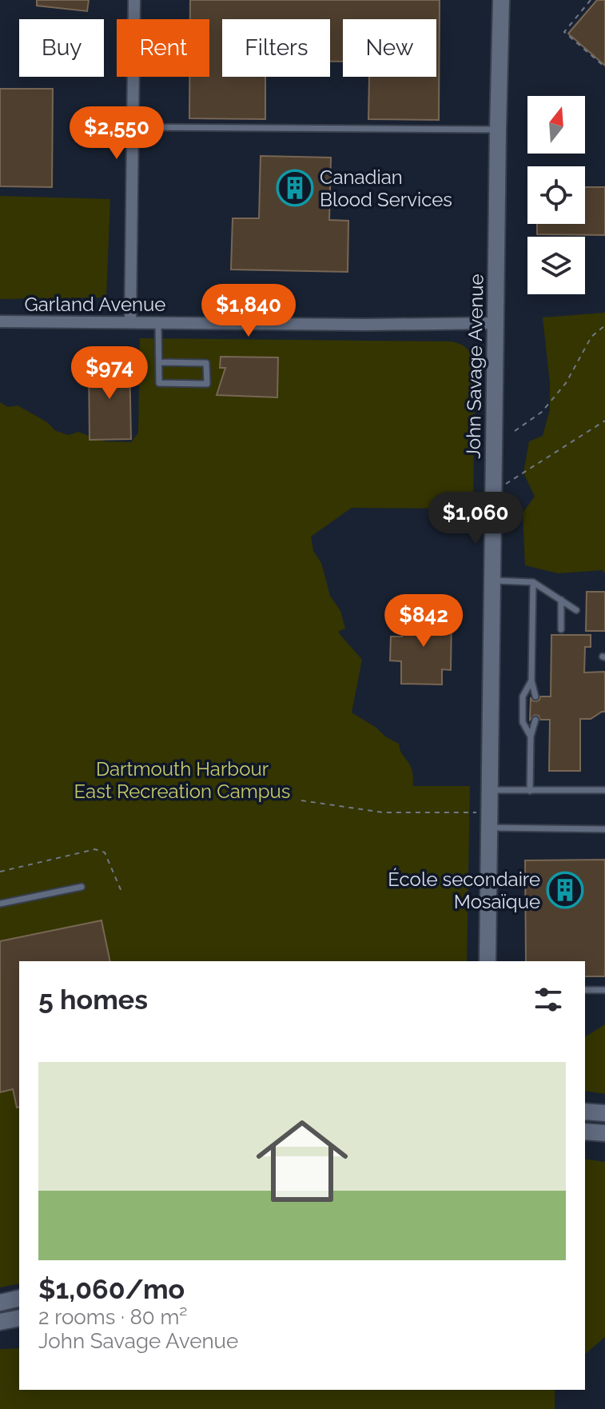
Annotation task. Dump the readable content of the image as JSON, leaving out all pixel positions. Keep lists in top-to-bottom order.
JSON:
{
  "streets": {
    "main road": ["John Savage Avenue"],
    "street": ["Garland Avenue"]
  },
  "crossings": [
    ["Garland Avenue", "John Savage Avenue"]
  ],
  "parks": ["Dartmouth Harbour East Recreation Campus"],
  "places": {
    "building": ["Canadian Blood Services", "École secondaire Mosaïque"]
  },
  "north": "top",
  "page": {
    "chip": [
      "Buy",
      "Rent",
      "Filters",
      "New"
    ],
    "price": [
      "$2,550",
      "$1,840",
      "$974",
      "$1,060",
      "$842"
    ],
    "heading": "5 homes",
    "list": [
      {
        "name": "$1,060/mo",
        "note": "2 rooms · 80 m² · John Savage Avenue"
      }
    ]
  }
}
